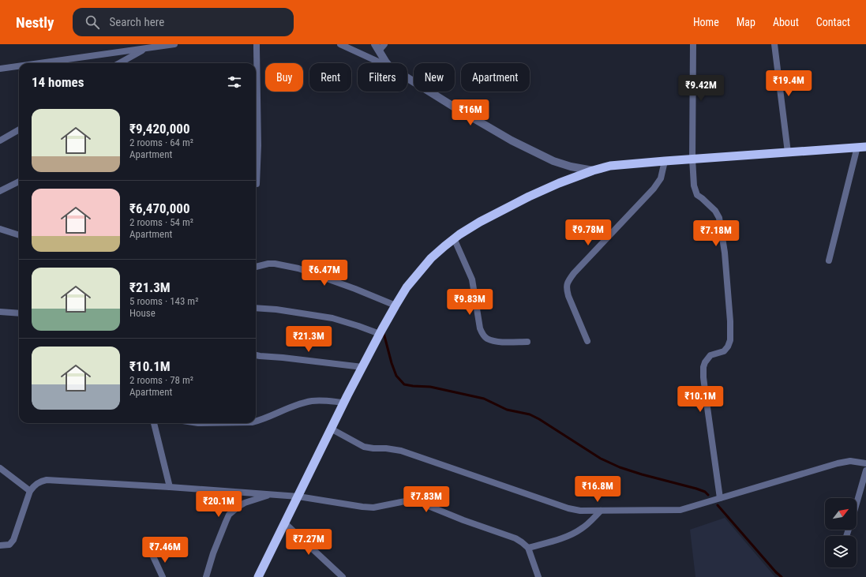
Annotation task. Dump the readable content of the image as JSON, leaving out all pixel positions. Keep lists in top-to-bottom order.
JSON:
{
  "north": "top right",
  "page": {
    "header": "Nestly",
    "search": "Search here",
    "nav": [
      "Home",
      "Map",
      "About",
      "Contact"
    ],
    "chip": [
      "Buy",
      "Rent",
      "Filters",
      "New",
      "Apartment"
    ],
    "heading": "14 homes",
    "price": [
      "₹19.4M",
      "₹9.42M",
      "₹16M",
      "₹9.78M",
      "₹7.18M",
      "₹6.47M",
      "₹9.83M",
      "₹21.3M",
      "₹10.1M",
      "₹16.8M",
      "₹7.83M",
      "₹20.1M",
      "₹7.27M",
      "₹7.46M"
    ],
    "list": [
      {
        "name": "₹9,420,000",
        "note": "2 rooms · 64 m² · Apartment"
      },
      {
        "name": "₹6,470,000",
        "note": "2 rooms · 54 m² · Apartment"
      },
      {
        "name": "₹21.3M",
        "note": "5 rooms · 143 m² · House"
      },
      {
        "name": "₹10.1M",
        "note": "2 rooms · 78 m² · Apartment"
      }
    ]
  }
}
